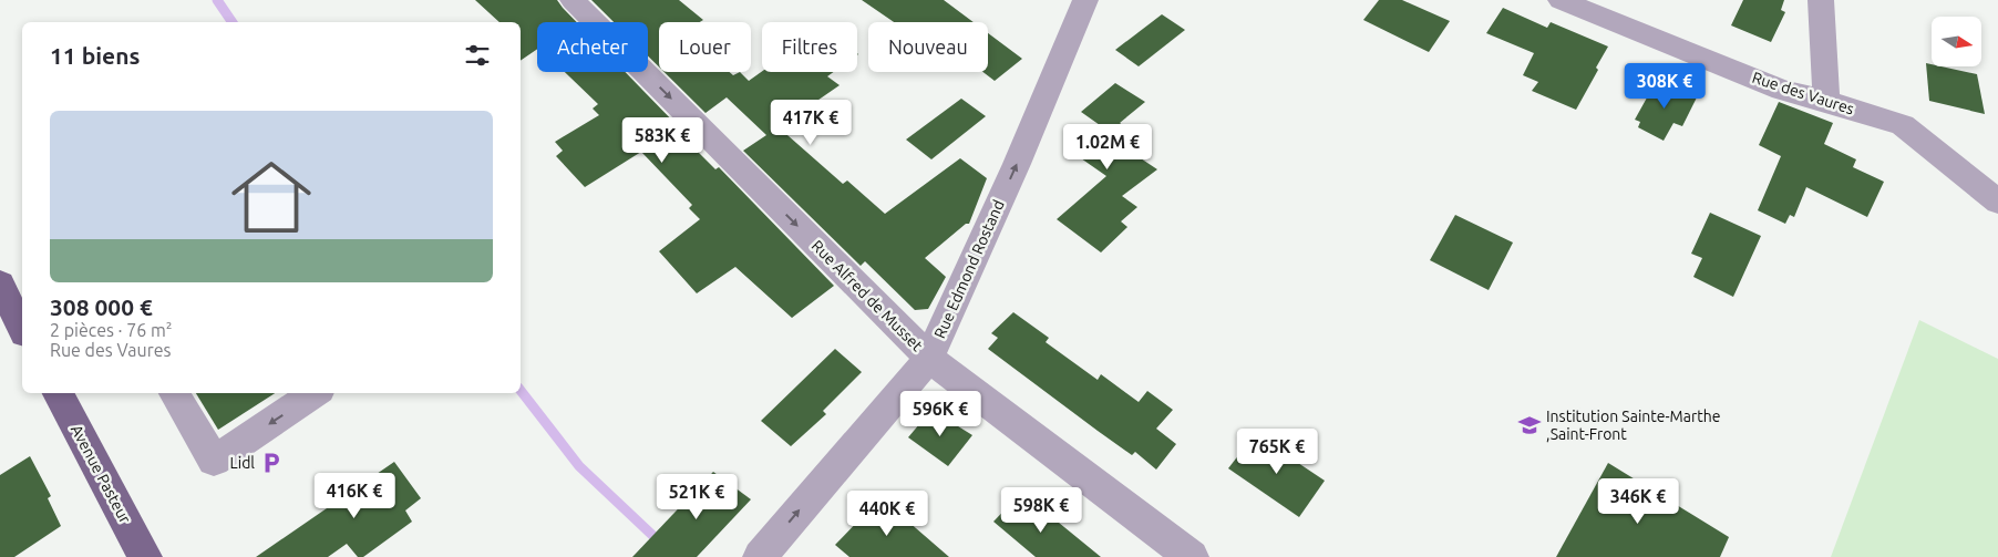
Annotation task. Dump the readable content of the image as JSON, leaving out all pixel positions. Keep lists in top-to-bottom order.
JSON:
{
  "streets": {
    "main road": ["Avenue Pasteur"],
    "street": ["Rue des Vaures", "Rue Edmond Rostand", "Rue Alfred de Musset"]
  },
  "crossings": [
    ["Rue Edmond Rostand", "Rue Alfred de Musset"]
  ],
  "one_way": ["Rue Edmond Rostand", "Rue Alfred de Musset"],
  "places": {
    "school or university": ["Institution Sainte-Marthe ,Saint-Front"],
    "parking": ["Lidl"]
  },
  "north": "right",
  "page": {
    "chip": [
      "Acheter",
      "Louer",
      "Filtres",
      "Nouveau"
    ],
    "heading": "11 biens",
    "price": [
      "308K €",
      "417K €",
      "583K €",
      "1.02M €",
      "596K €",
      "765K €",
      "416K €",
      "521K €",
      "346K €",
      "598K €",
      "440K €"
    ],
    "list": [
      {
        "name": "308 000 €",
        "note": "2 pièces · 76 m² · Rue des Vaures"
      }
    ]
  }
}
